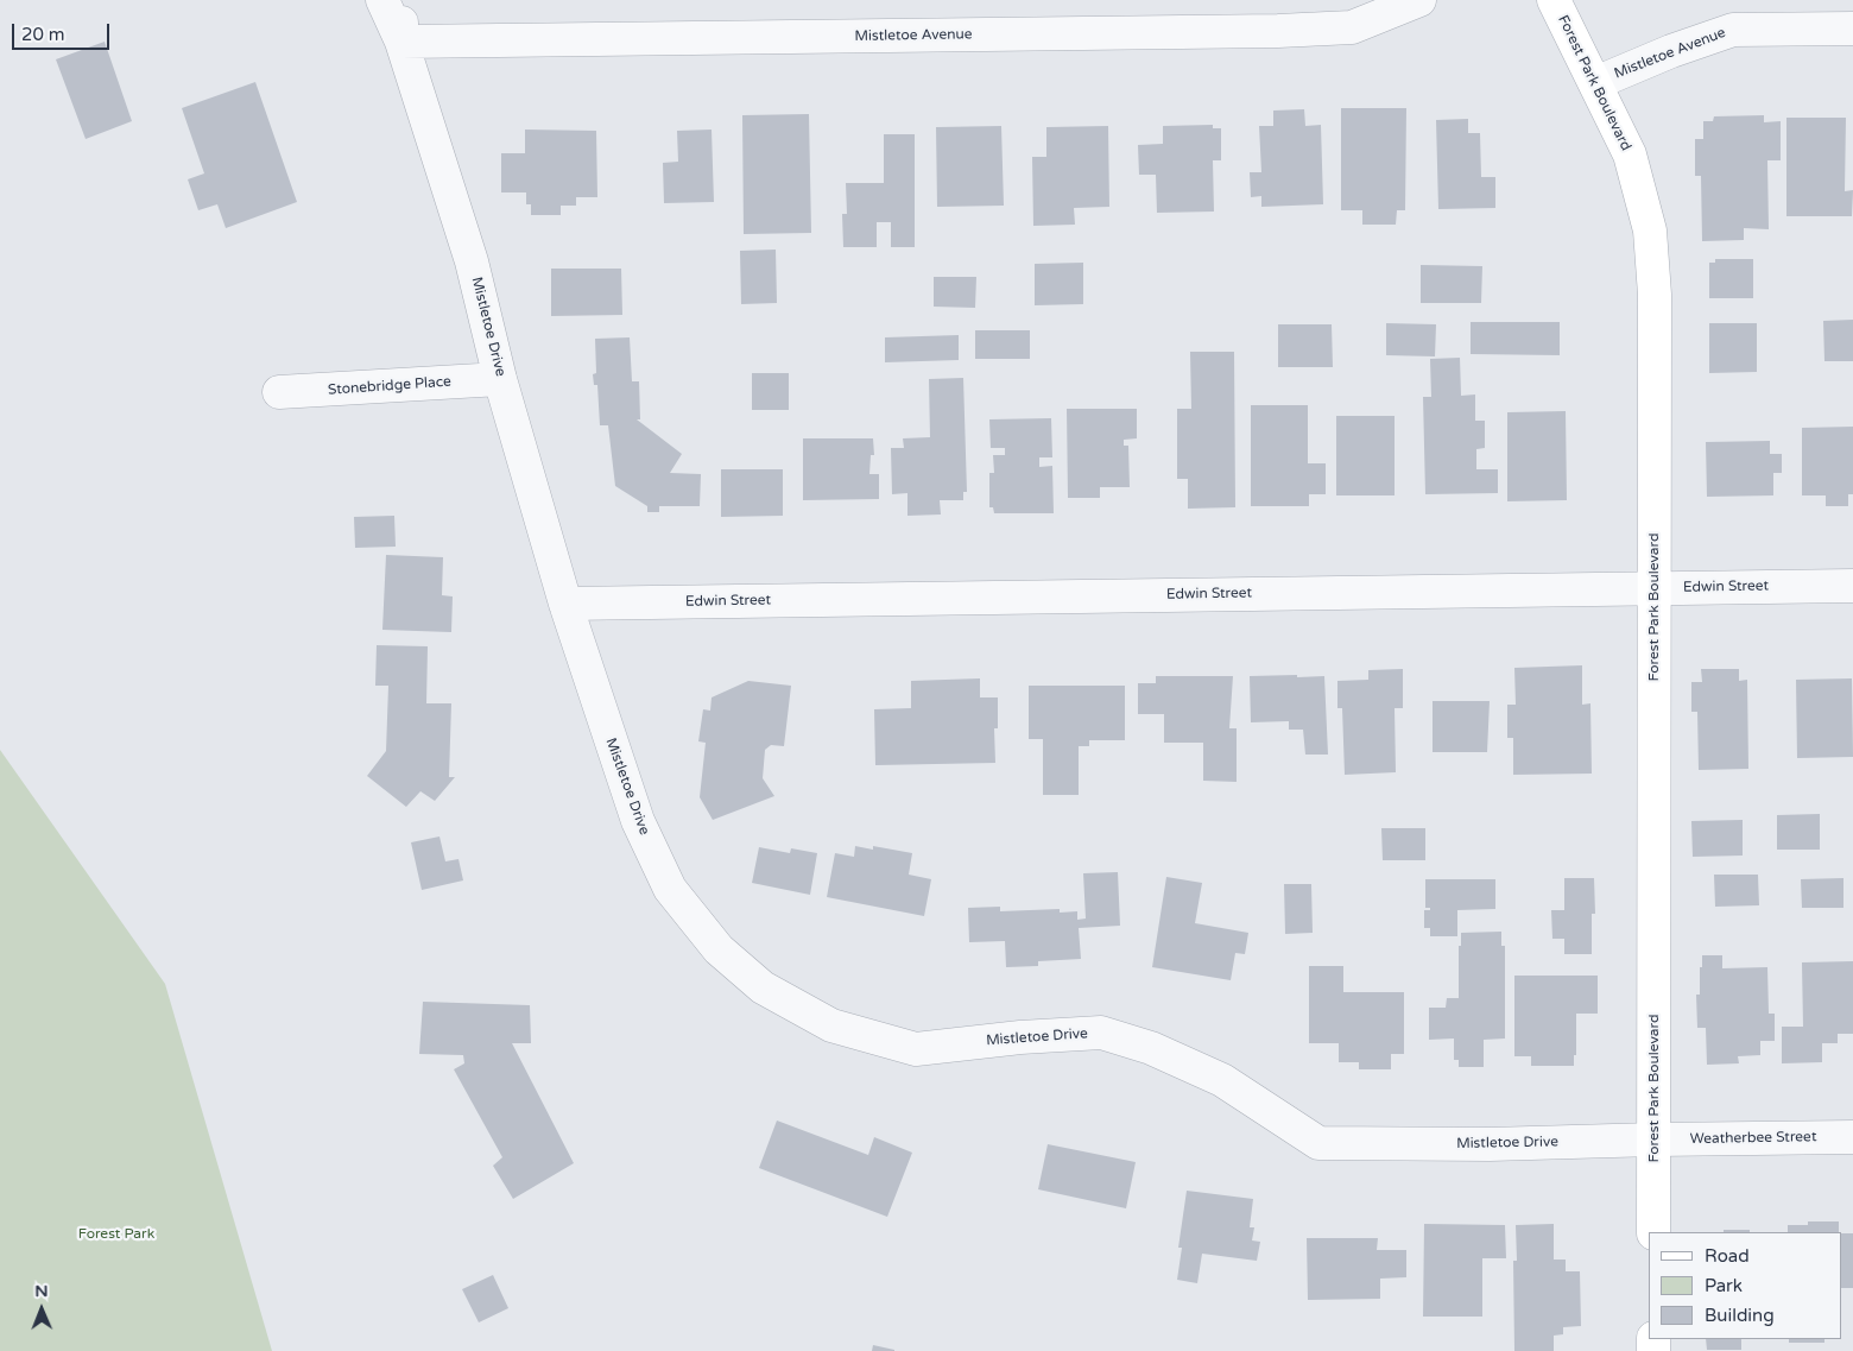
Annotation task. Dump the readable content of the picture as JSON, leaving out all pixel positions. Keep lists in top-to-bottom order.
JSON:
{
  "streets": {
    "main road": ["Forest Park Boulevard"],
    "street": [
      "Mistletoe Avenue",
      "Mistletoe Drive",
      "Stonebridge Place",
      "Edwin Street",
      "Weatherbee Street"
    ]
  },
  "crossings": [
    ["Mistletoe Avenue", "Forest Park Boulevard"],
    ["Mistletoe Avenue", "Mistletoe Drive"],
    ["Forest Park Boulevard", "Mistletoe Drive"],
    ["Forest Park Boulevard", "Edwin Street"],
    ["Forest Park Boulevard", "Weatherbee Street"],
    ["Mistletoe Drive", "Stonebridge Place"],
    ["Mistletoe Drive", "Edwin Street"],
    ["Mistletoe Drive", "Weatherbee Street"]
  ],
  "parks": ["Forest Park"],
  "legend": ["Road", "Park", "Building"],
  "scale_bar": "20 m",
  "north": "top"
}
